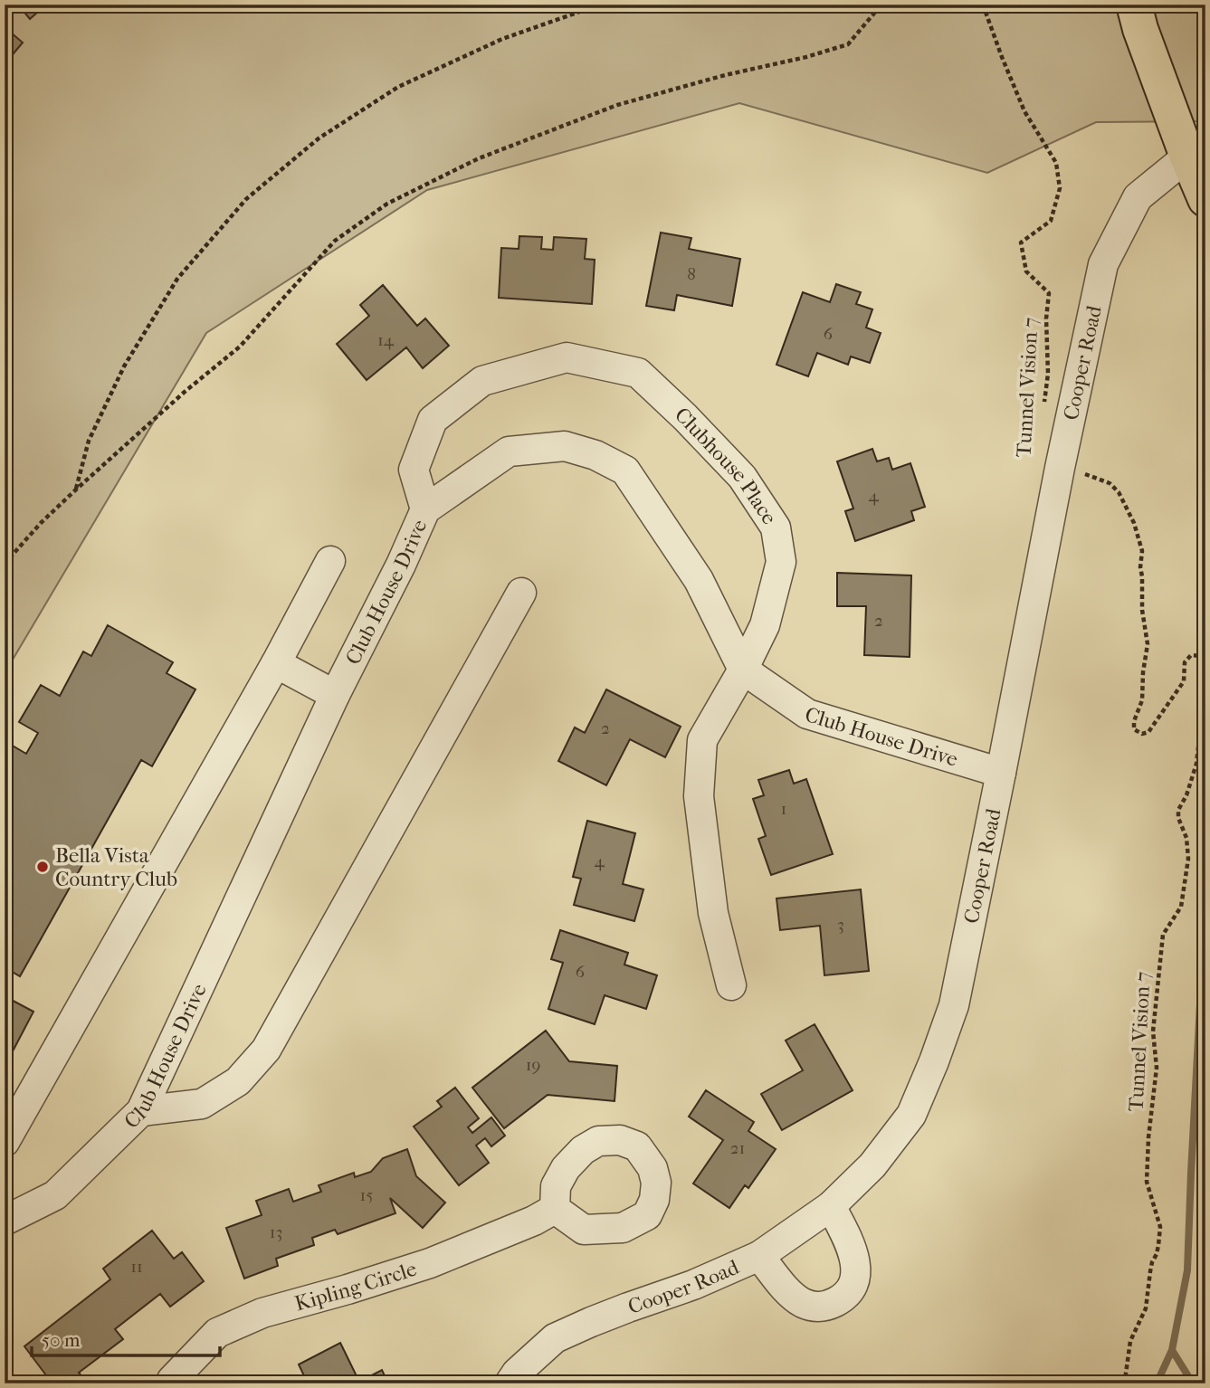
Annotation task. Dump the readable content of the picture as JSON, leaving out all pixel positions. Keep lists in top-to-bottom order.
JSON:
{
  "streets": {
    "street": [
      "Cooper Road",
      "Clubhouse Place",
      "Club House Drive",
      "Kipling Circle"
    ],
    "path": ["Tunnel Vision 7"]
  },
  "crossings": [
    ["Cooper Road", "Club House Drive"],
    ["Clubhouse Place", "Club House Drive"]
  ],
  "places": ["Bella Vista Country Club"],
  "house_numbers": [
    "8",
    "6",
    "14",
    "4",
    "2",
    "2",
    "1",
    "4",
    "3",
    "6",
    "19",
    "21",
    "15",
    "13",
    "11"
  ],
  "scale_bar": "50 m"
}
